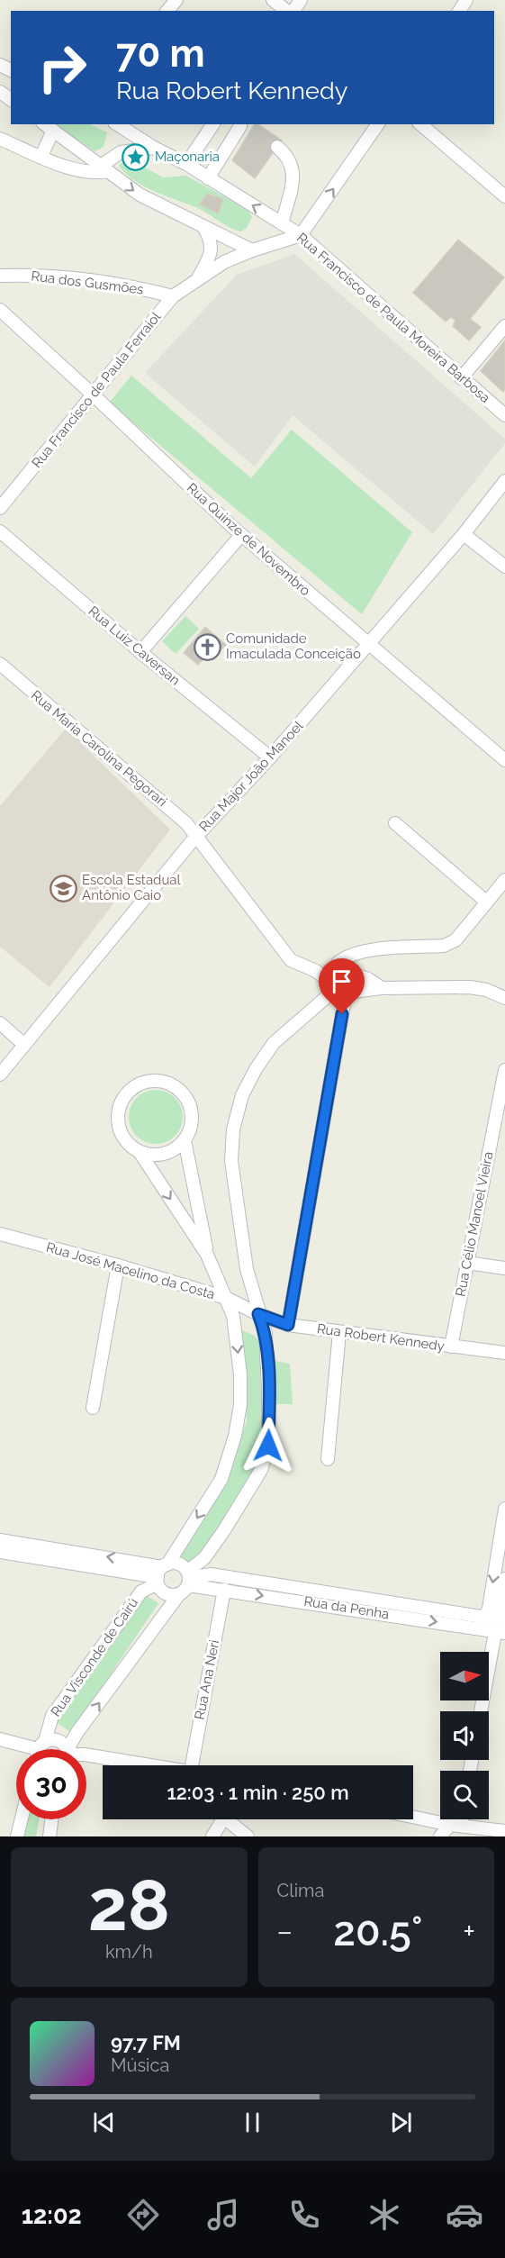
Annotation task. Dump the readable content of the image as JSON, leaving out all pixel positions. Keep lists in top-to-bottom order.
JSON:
{
  "streets": {
    "street": [
      "Rua dos Gusmões",
      "Rua Francisco de Paula Moreira Barbosa",
      "Rua Francisco de Paula Ferraiol",
      "Rua Quinze de Novembro",
      "Rua Luiz Caversan",
      "Rua Maria Carolina Pegorari",
      "Rua Major João Manoel",
      "Rua Célio Manoel Vieira",
      "Rua José Macelino da Costa",
      "Rua Robert Kennedy",
      "Rua da Penha",
      "Rua Visconde de Cairú",
      "Rua Ana Neri"
    ]
  },
  "crossings": [
    ["Rua dos Gusmões", "Rua Francisco de Paula Ferraiol"],
    ["Rua Francisco de Paula Moreira Barbosa", "Rua Francisco de Paula Ferraiol"],
    ["Rua Francisco de Paula Ferraiol", "Rua Quinze de Novembro"],
    ["Rua Quinze de Novembro", "Rua Major João Manoel"],
    ["Rua Luiz Caversan", "Rua Major João Manoel"],
    ["Rua Maria Carolina Pegorari", "Rua Major João Manoel"],
    ["Rua Célio Manoel Vieira", "Rua Robert Kennedy"],
    ["Rua José Macelino da Costa", "Rua Robert Kennedy"],
    ["Rua da Penha", "Rua Ana Neri"]
  ],
  "places": {
    "place": ["Maçonaria"],
    "church": ["Comunidade Imaculada Conceição"],
    "school or university": ["Escola Estadual Antônio Caio"]
  },
  "north": "right",
  "page": {
    "turn": ["70 m", "Rua Robert Kennedy"],
    "limit": "30",
    "trip": "12:03 · 1 min · 250 m",
    "tile": [
      ["28", "km/h"],
      "Clima"
    ],
    "heat": ["−", "20.5°", "+"],
    "song": ["97.7 FM", "Música"],
    "tabs": "12:02"
  }
}
